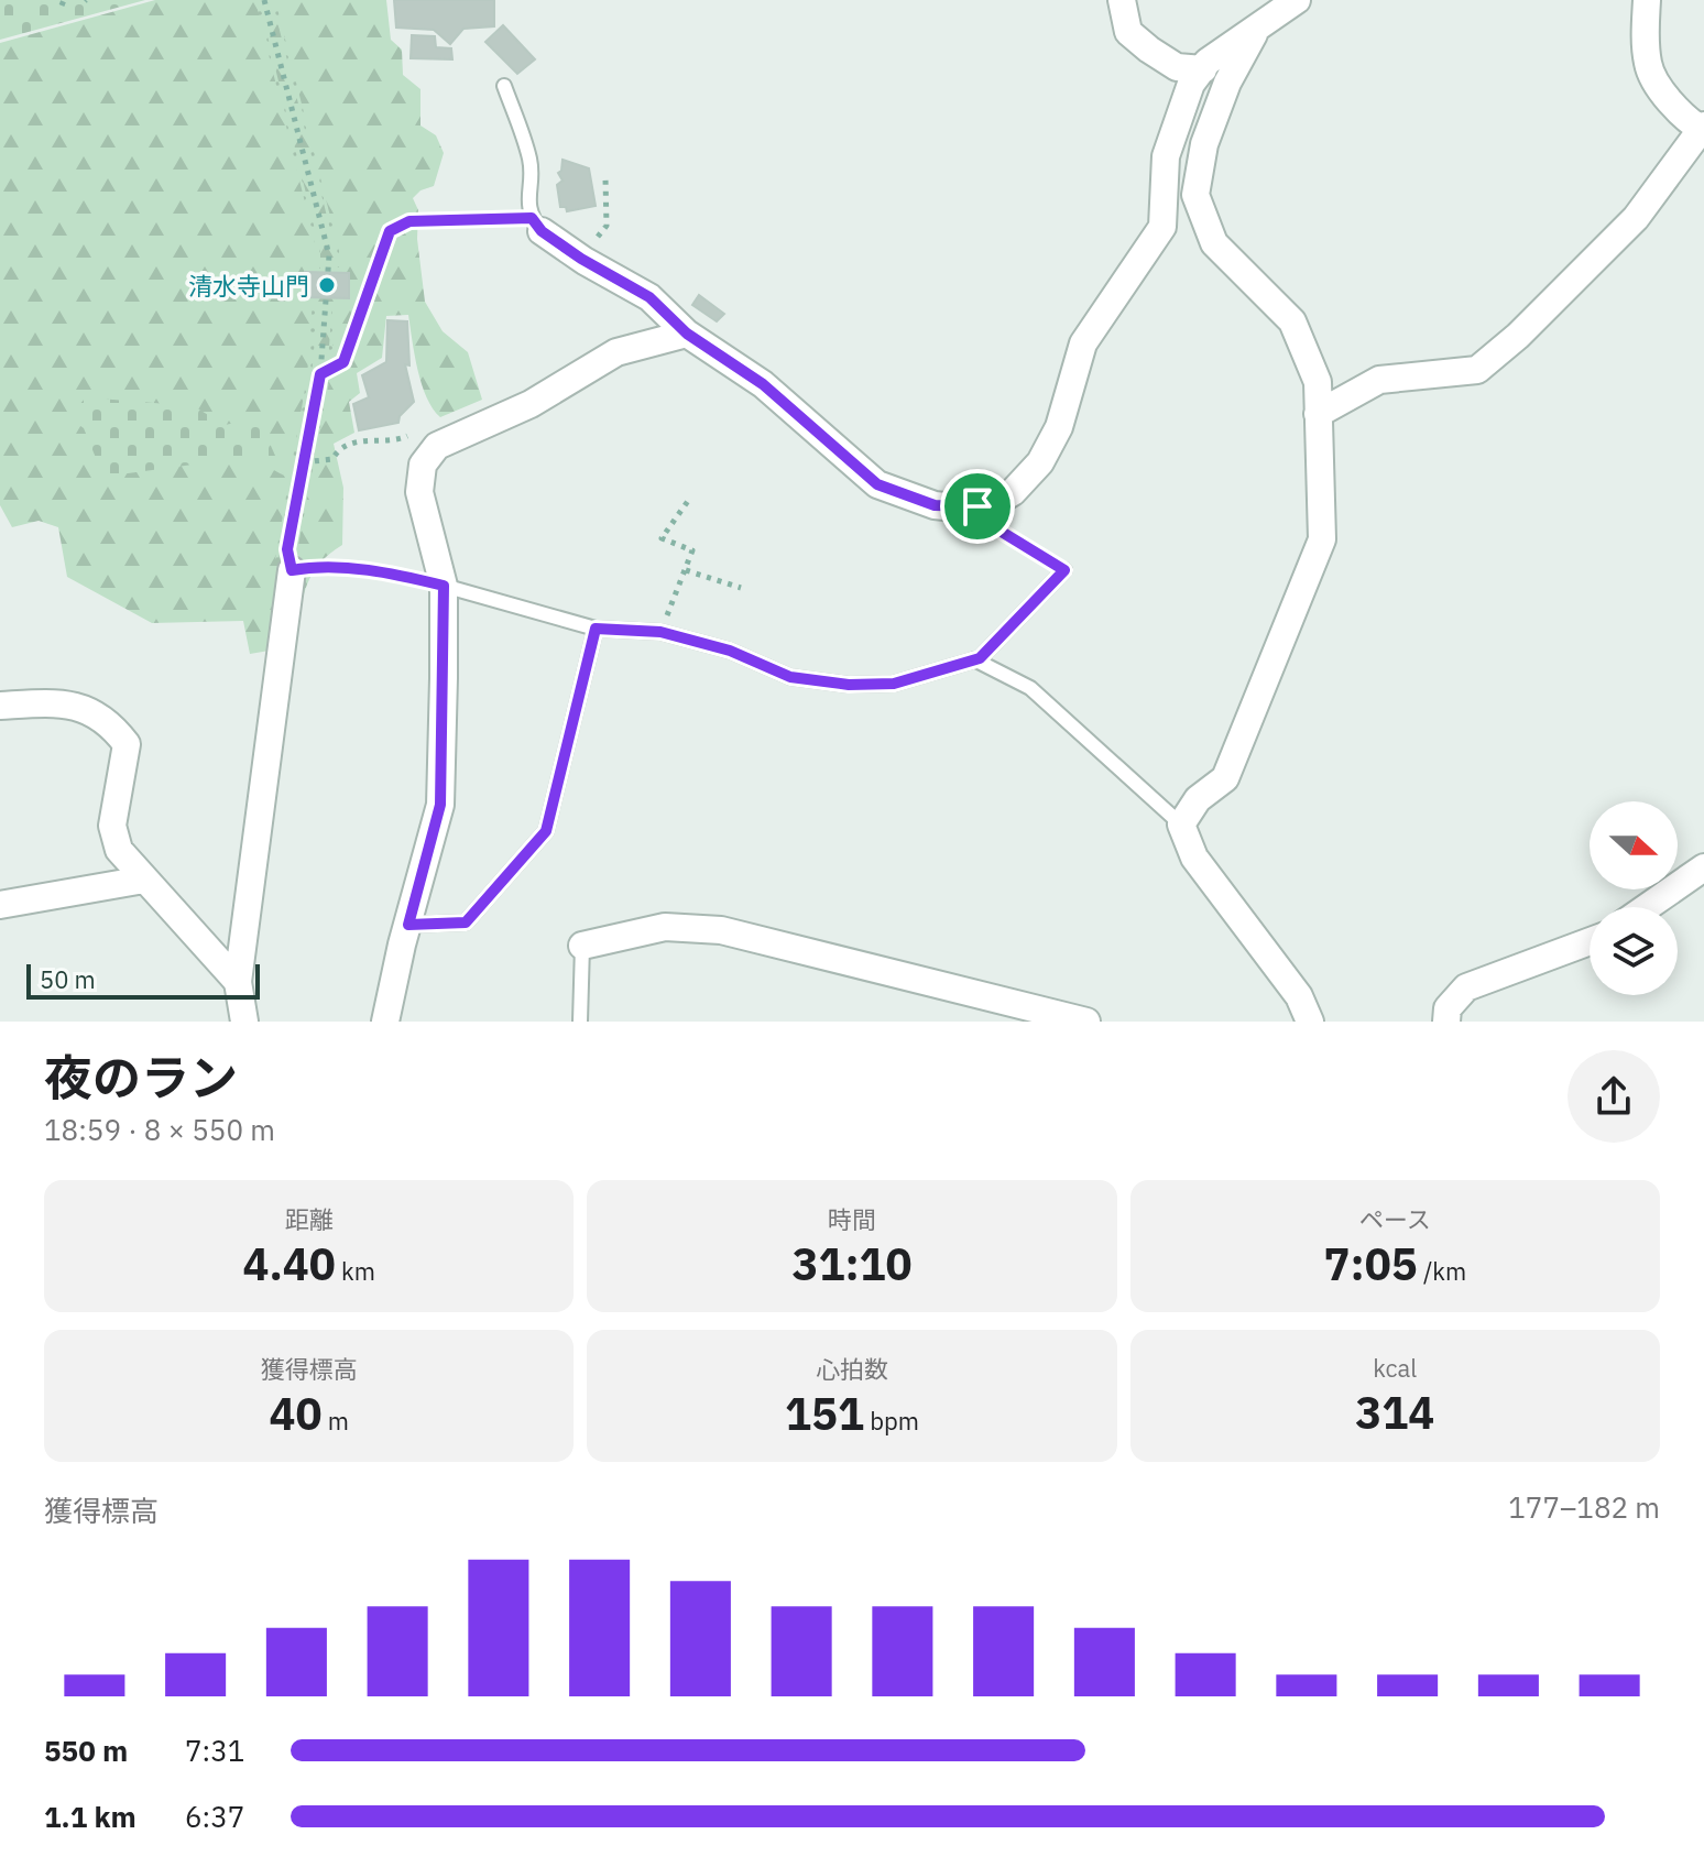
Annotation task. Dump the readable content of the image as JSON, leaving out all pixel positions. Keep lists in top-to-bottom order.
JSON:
{
  "places": ["清水寺山門"],
  "scale_bar": "50 m",
  "north": "right",
  "page": {
    "scale": "50 m",
    "heading": ["夜のラン", "18:59 · 8 × 550 m"],
    "stats": [
      ["距離", "4.40 km"],
      ["時間", "31:10"],
      ["ペース", "7:05 /km"],
      ["獲得標高", "40 m"],
      ["心拍数", "151 bpm"],
      ["kcal", "314"]
    ],
    "chart": ["獲得標高", "177–182 m"],
    "list": [
      {
        "name": "550 m",
        "note": "7:31"
      },
      {
        "name": "1.1 km",
        "note": "6:37"
      }
    ]
  }
}
